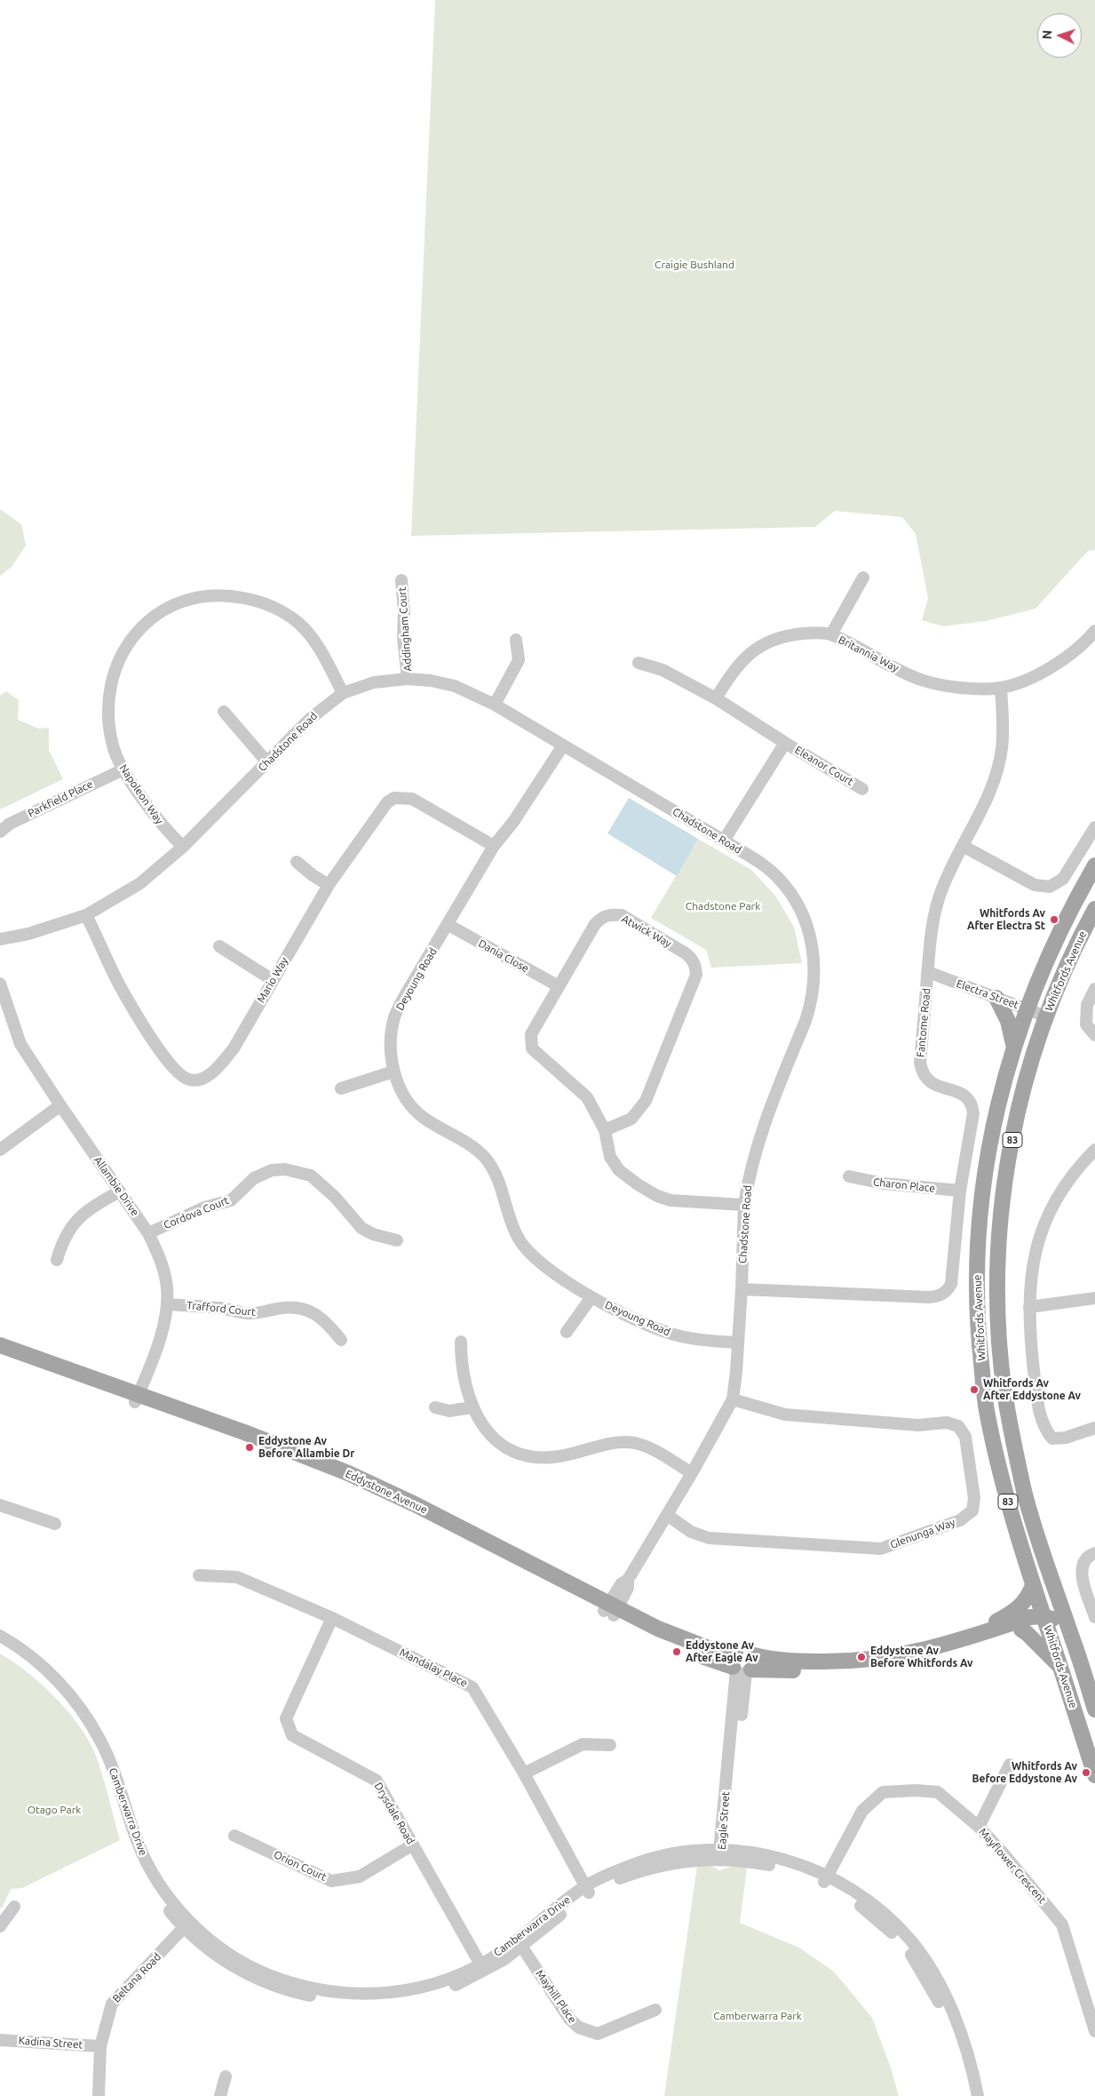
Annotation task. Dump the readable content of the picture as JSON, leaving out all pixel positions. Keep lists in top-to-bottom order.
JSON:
{
  "streets": {
    "main road": ["Whitfords Avenue", "83", "Eddystone Avenue"],
    "street": [
      "Addingham Court",
      "Britannia Way",
      "Chadstone Road",
      "Eleanor Court",
      "Napoleon Way",
      "Parkfield Place",
      "Atwick Way",
      "Dania Close",
      "Deyoung Road",
      "Mario Way",
      "Electra Street",
      "Fantome Road",
      "Charon Place",
      "Allambie Drive",
      "Cordova Court",
      "Trafford Court",
      "Glenunga Way",
      "Mandalay Place",
      "Camberwarra Drive",
      "Drysdale Road",
      "Eagle Street",
      "Orion Court",
      "Mayflower Crescent",
      "Beltana Road",
      "Mayhill Place",
      "Kadina Street"
    ]
  },
  "crossings": [
    ["Addingham Court", "Chadstone Road"],
    ["Britannia Way", "Fantome Road"],
    ["Chadstone Road", "Napoleon Way"],
    ["Chadstone Road", "Atwick Way"],
    ["Chadstone Road", "Deyoung Road"],
    ["Chadstone Road", "Mario Way"],
    ["Chadstone Road", "Fantome Road"],
    ["Chadstone Road", "Eddystone Avenue"],
    ["Chadstone Road", "Glenunga Way"],
    ["Napoleon Way", "Parkfield Place"],
    ["Atwick Way", "Dania Close"],
    ["Dania Close", "Deyoung Road"],
    ["Whitfords Avenue", "Electra Street"],
    ["Whitfords Avenue", "Eddystone Avenue"],
    ["Deyoung Road", "Mario Way"],
    ["Electra Street", "Fantome Road"],
    ["Fantome Road", "Charon Place"],
    ["Allambie Drive", "Cordova Court"],
    ["Allambie Drive", "Trafford Court"],
    ["Allambie Drive", "Eddystone Avenue"],
    ["Eddystone Avenue", "Eagle Street"],
    ["Mandalay Place", "Camberwarra Drive"],
    ["Mandalay Place", "Drysdale Road"],
    ["Camberwarra Drive", "Drysdale Road"],
    ["Camberwarra Drive", "Eagle Street"],
    ["Camberwarra Drive", "Mayflower Crescent"],
    ["Camberwarra Drive", "Beltana Road"],
    ["Camberwarra Drive", "Mayhill Place"],
    ["Drysdale Road", "Orion Court"],
    ["Beltana Road", "Kadina Street"]
  ],
  "parks": [
    "Craigie Bushland",
    "Chadstone Park",
    "Otago Park",
    "Camberwarra Park"
  ],
  "places": [
    "Whitfords Av After Electra St",
    "Whitfords Av After Eddystone Av",
    "Eddystone Av Before Allambie Dr",
    "Eddystone Av After Eagle Av",
    "Eddystone Av Before Whitfords Av",
    "Whitfords Av Before Eddystone Av"
  ],
  "north": "left"
}
